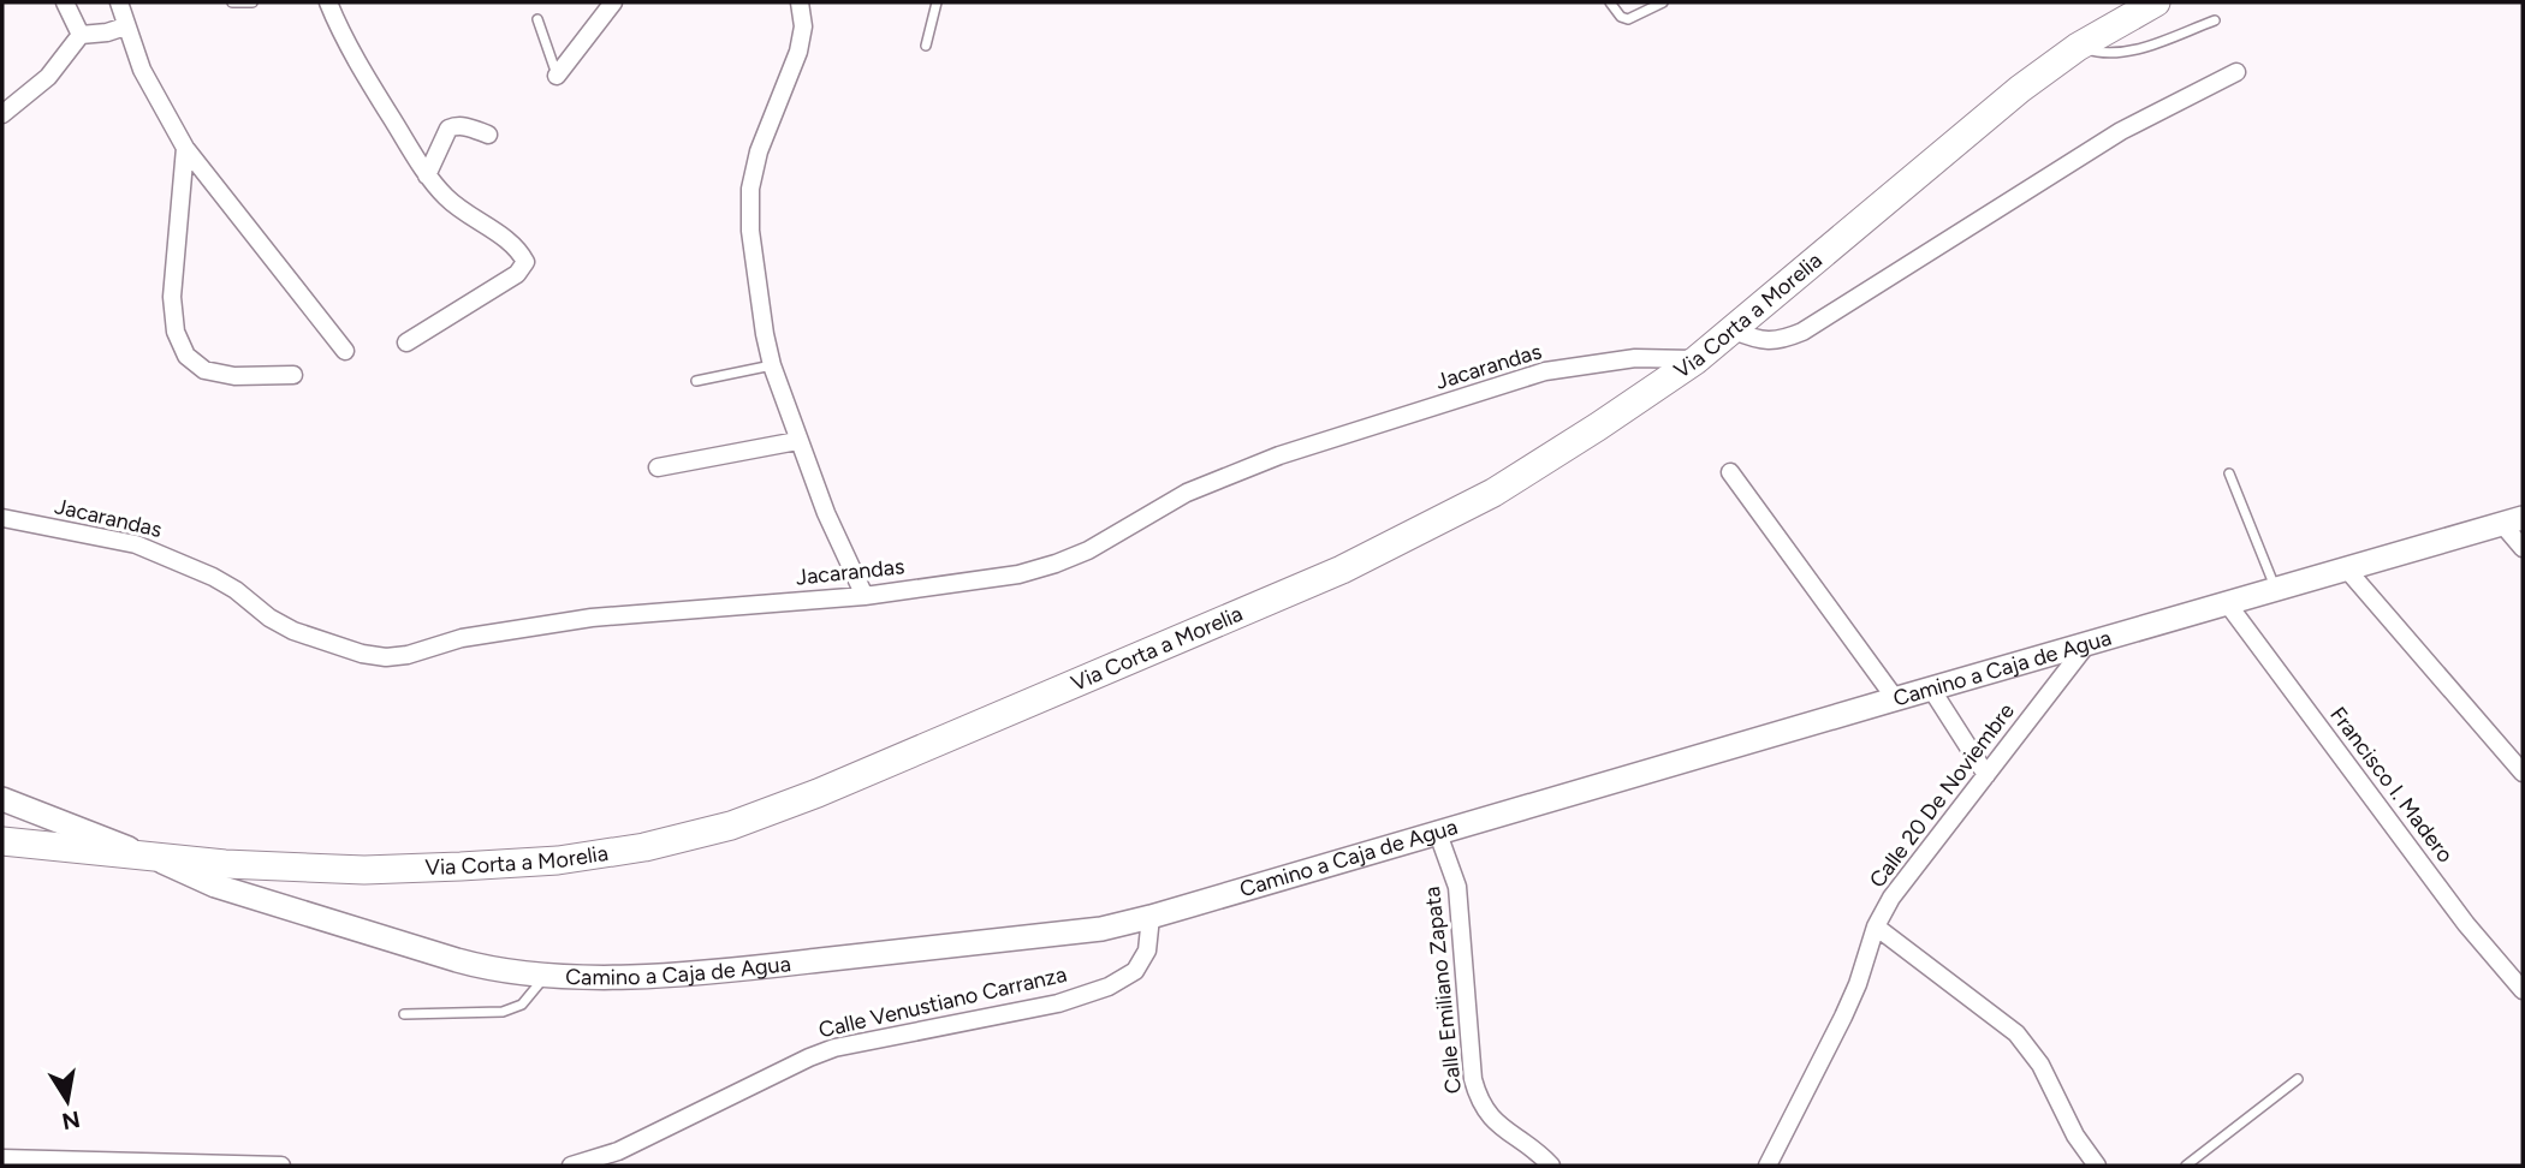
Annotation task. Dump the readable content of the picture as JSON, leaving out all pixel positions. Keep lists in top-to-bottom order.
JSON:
{
  "streets": {
    "main road": ["Via Corta a Morelia", "Camino a Caja de Agua"],
    "street": [
      "Jacarandas",
      "Francisco I. Madero",
      "Calle 20 De Noviembre",
      "Calle Emiliano Zapata",
      "Calle Venustiano Carranza"
    ]
  },
  "crossings": [
    ["Via Corta a Morelia", "Jacarandas"],
    ["Via Corta a Morelia", "Camino a Caja de Agua"],
    ["Camino a Caja de Agua", "Francisco I. Madero"],
    ["Camino a Caja de Agua", "Calle 20 De Noviembre"],
    ["Camino a Caja de Agua", "Calle Emiliano Zapata"],
    ["Camino a Caja de Agua", "Calle Venustiano Carranza"]
  ],
  "north": "bottom"
}
